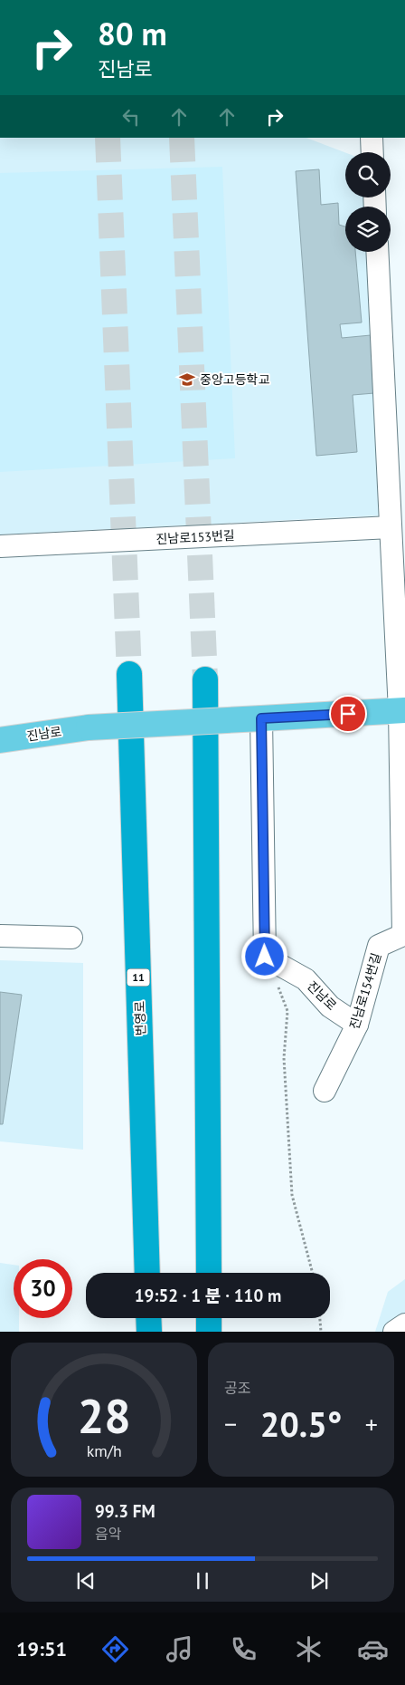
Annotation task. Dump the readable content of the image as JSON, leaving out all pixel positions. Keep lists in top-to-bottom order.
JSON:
{
  "streets": {
    "highway": ["11", "번영로"],
    "main road": ["진남로"],
    "street": ["진남로153번길", "진남로154번길"]
  },
  "crossings": [
    ["진남로", "진남로154번길"]
  ],
  "places": {
    "school or university": ["중앙고등학교"]
  },
  "page": {
    "turn": ["80 m", "진남로"],
    "limit": "30",
    "trip": "19:52 · 1 분 · 110 m",
    "tile": "공조",
    "heat": ["−", "20.5°", "+"],
    "song": ["99.3 FM", "음악"],
    "tabs": "19:51",
    "gauge": ["28", "km/h"]
  }
}
